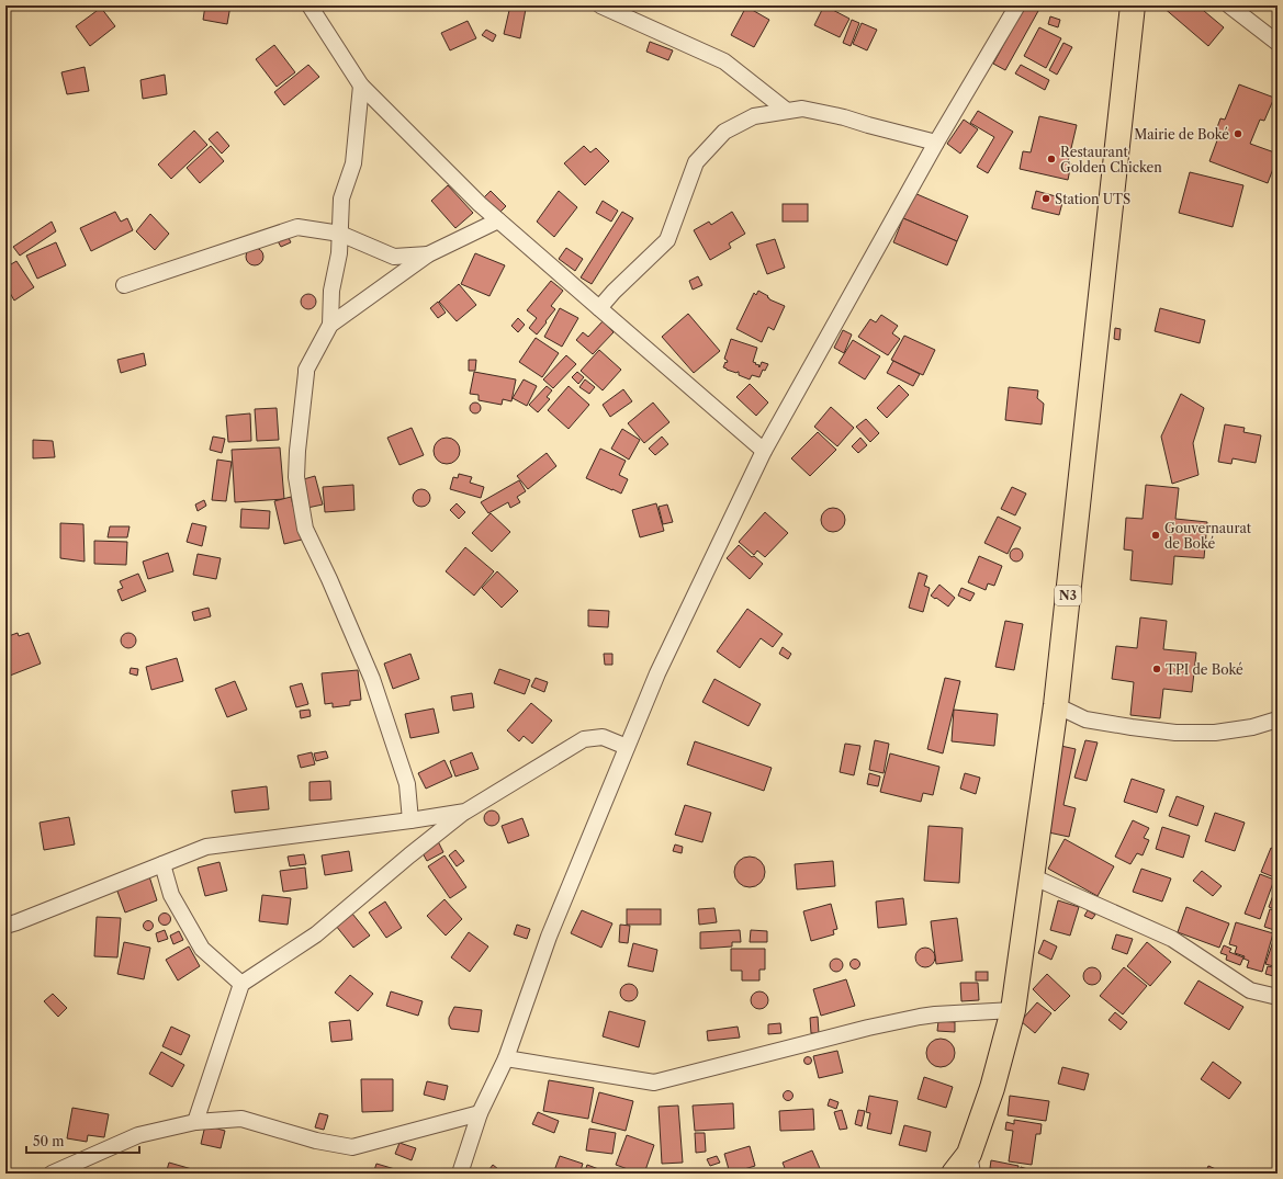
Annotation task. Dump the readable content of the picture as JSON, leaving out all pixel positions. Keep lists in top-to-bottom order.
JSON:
{
  "streets": {
    "highway": ["N3"]
  },
  "places": [
    "Mairie de Boké",
    "Restaurant Golden Chicken",
    "Station UTS",
    "Gouvernaurat de Boké",
    "TPI de Boké"
  ],
  "scale_bar": "50 m"
}
